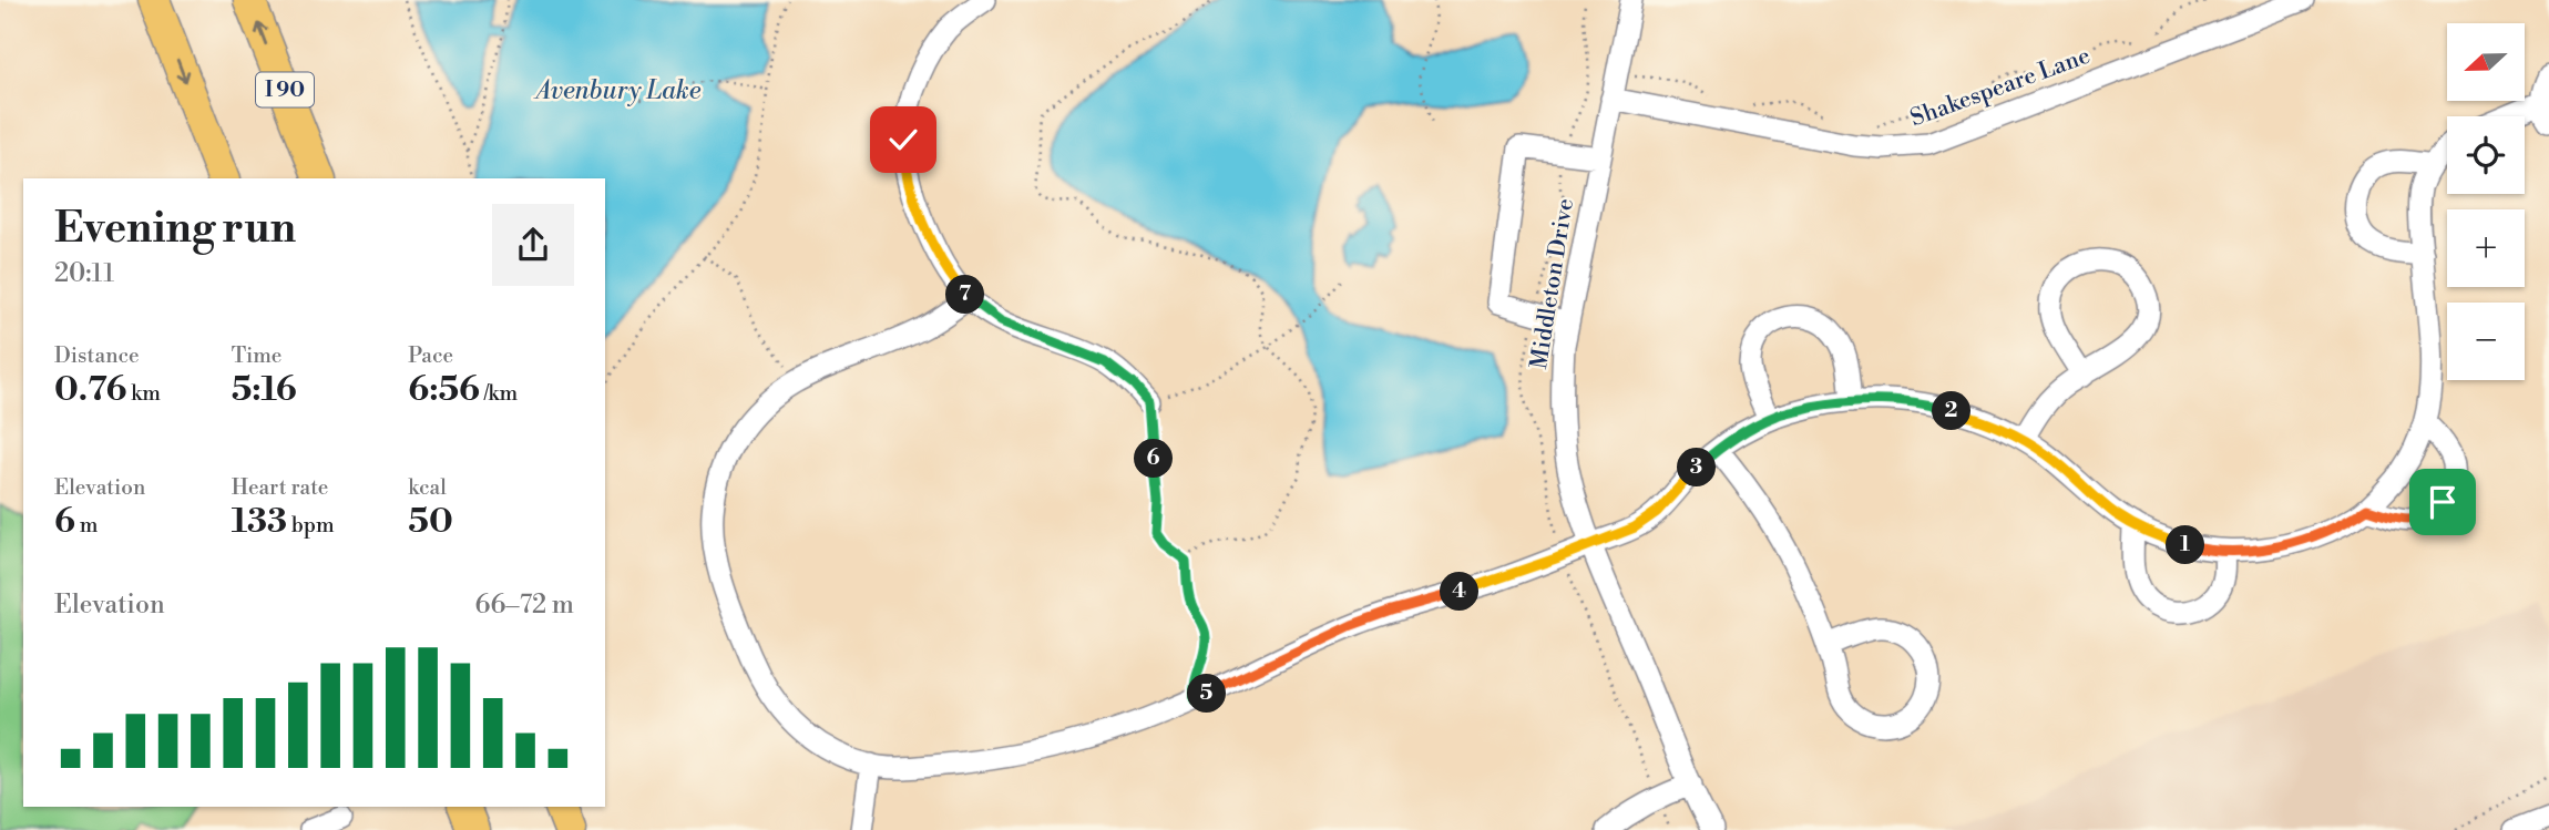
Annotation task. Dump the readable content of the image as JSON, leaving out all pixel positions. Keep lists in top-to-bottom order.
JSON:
{
  "streets": {
    "highway": ["I 90"],
    "street": ["Shakespeare Lane", "Middleton Drive"]
  },
  "crossings": [
    ["Shakespeare Lane", "Middleton Drive"]
  ],
  "water": ["Avenbury Lake"],
  "north": "left",
  "page": {
    "map_buttons": ["+", "−"],
    "heading": ["Evening run", "20:11"],
    "pins": [
      "7",
      "2",
      "6",
      "3",
      "1",
      "4",
      "5"
    ],
    "stats": [
      ["Distance", "0.76 km"],
      ["Time", "5:16"],
      ["Pace", "6:56 /km"],
      ["Elevation", "6 m"],
      ["Heart rate", "133 bpm"],
      ["kcal", "50"]
    ],
    "chart": ["Elevation", "66–72 m"]
  }
}
